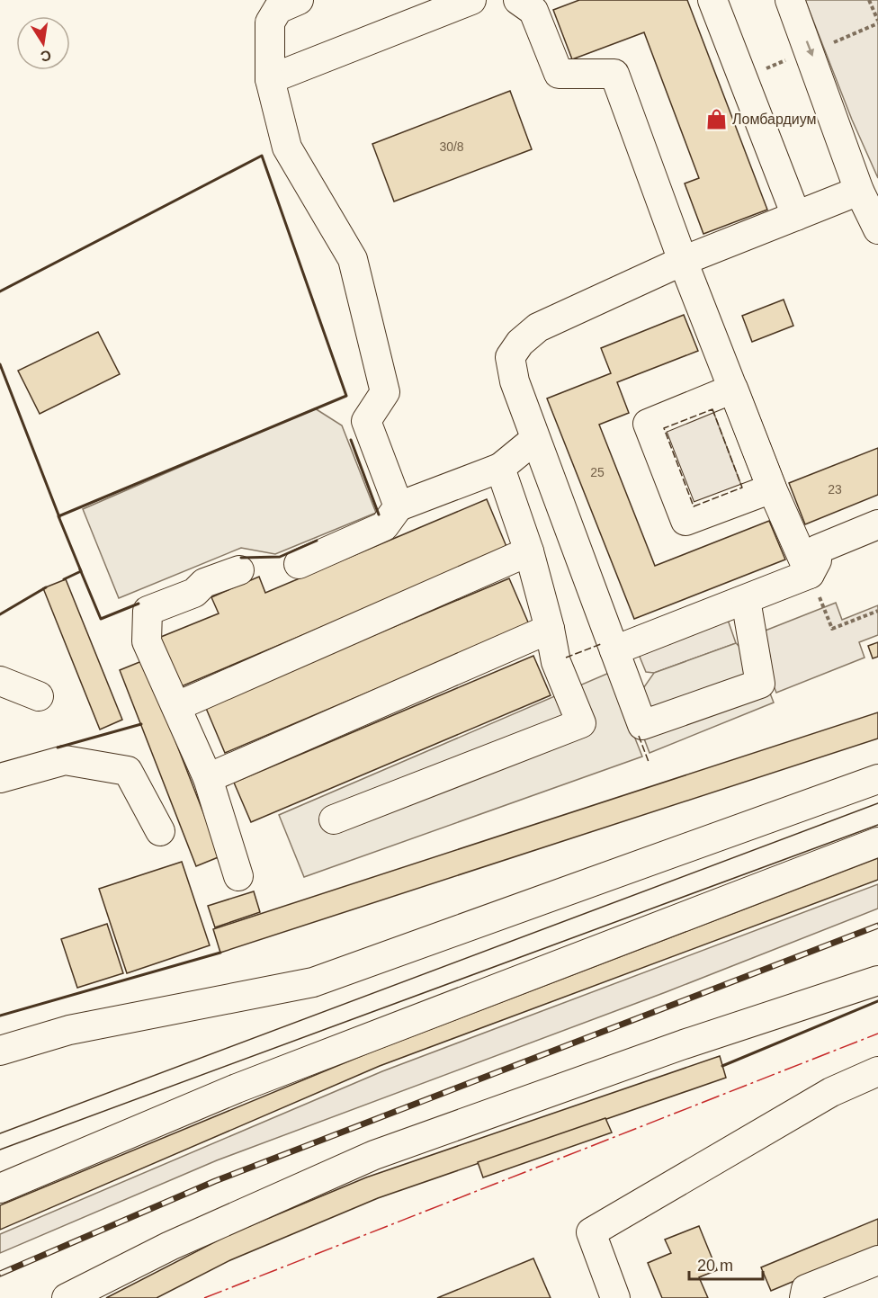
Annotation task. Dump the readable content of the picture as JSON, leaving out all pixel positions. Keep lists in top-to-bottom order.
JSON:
{
  "places": {
    "shop": ["Ломбардиум"]
  },
  "house_numbers": ["30/8", "25", "23"],
  "scale_bar": "20 m",
  "north": "bottom"
}
